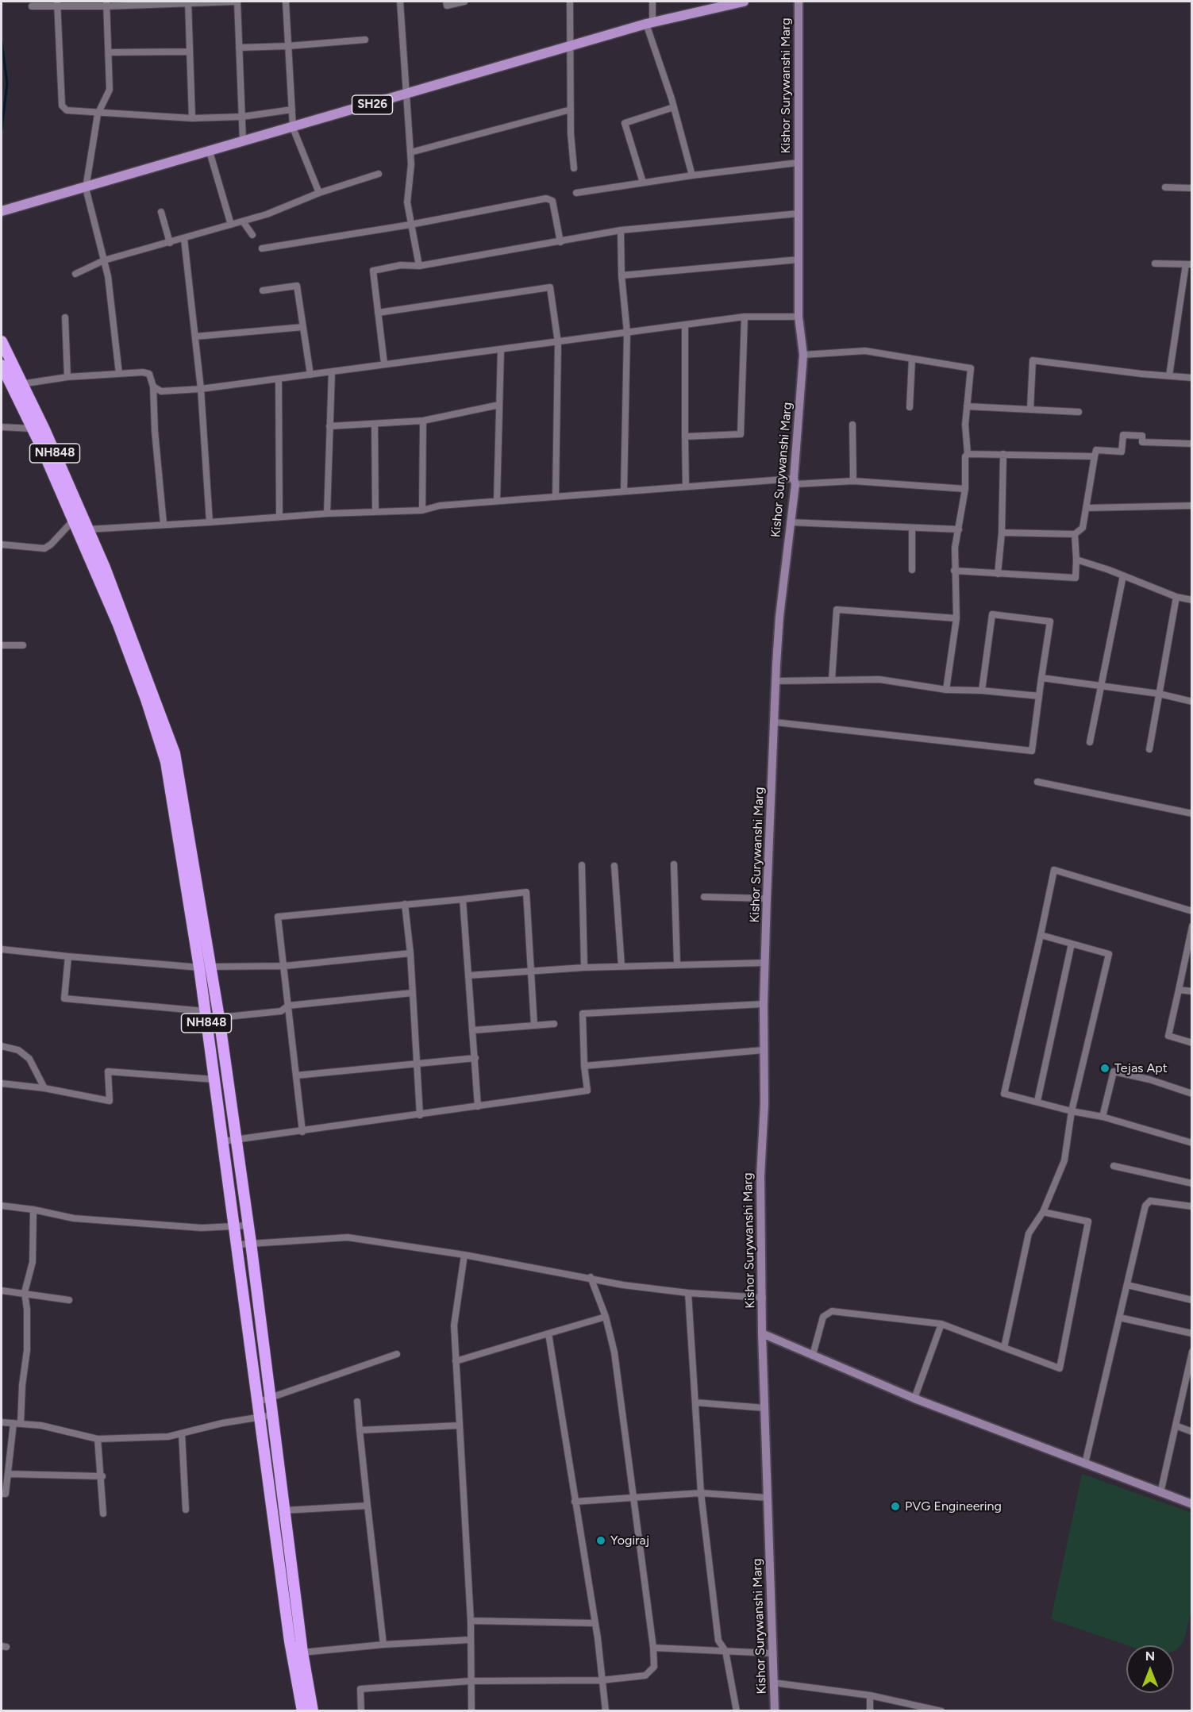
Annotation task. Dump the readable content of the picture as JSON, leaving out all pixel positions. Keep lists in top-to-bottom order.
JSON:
{
  "streets": {
    "highway": ["NH848"],
    "main road": ["SH26"],
    "street": ["Kishor Surywanshi Marg"]
  },
  "places": ["Tejas Apt", "PVG Engineering", "Yogiraj"],
  "north": "top"
}
